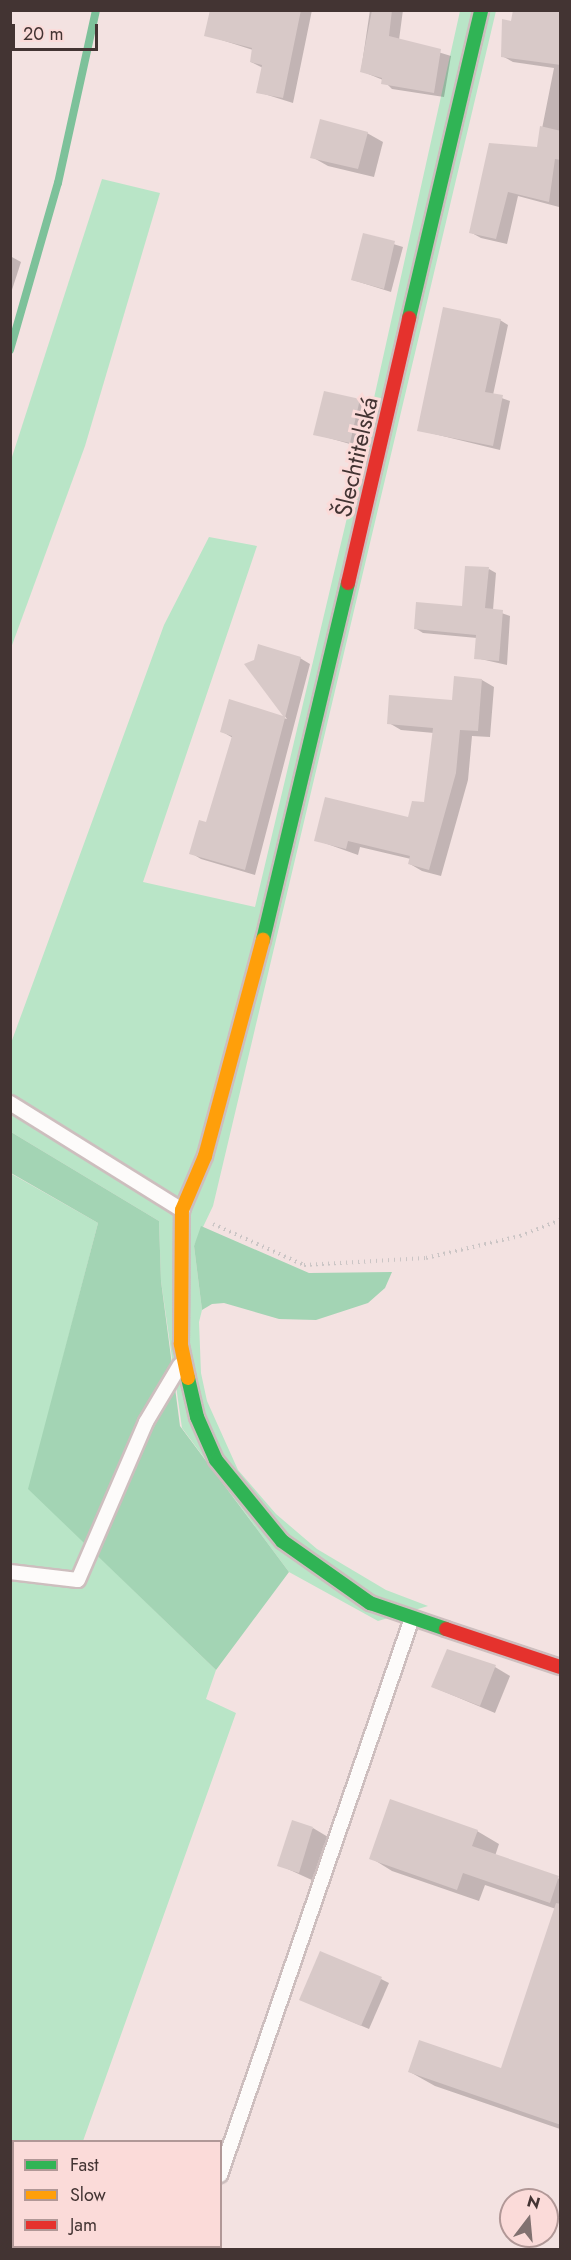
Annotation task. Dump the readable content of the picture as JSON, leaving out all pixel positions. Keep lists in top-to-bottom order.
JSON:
{
  "streets": {
    "street": ["Šlechtitelská"]
  },
  "legend": ["Fast", "Slow", "Jam"],
  "scale_bar": "20 m",
  "north": "top"
}
